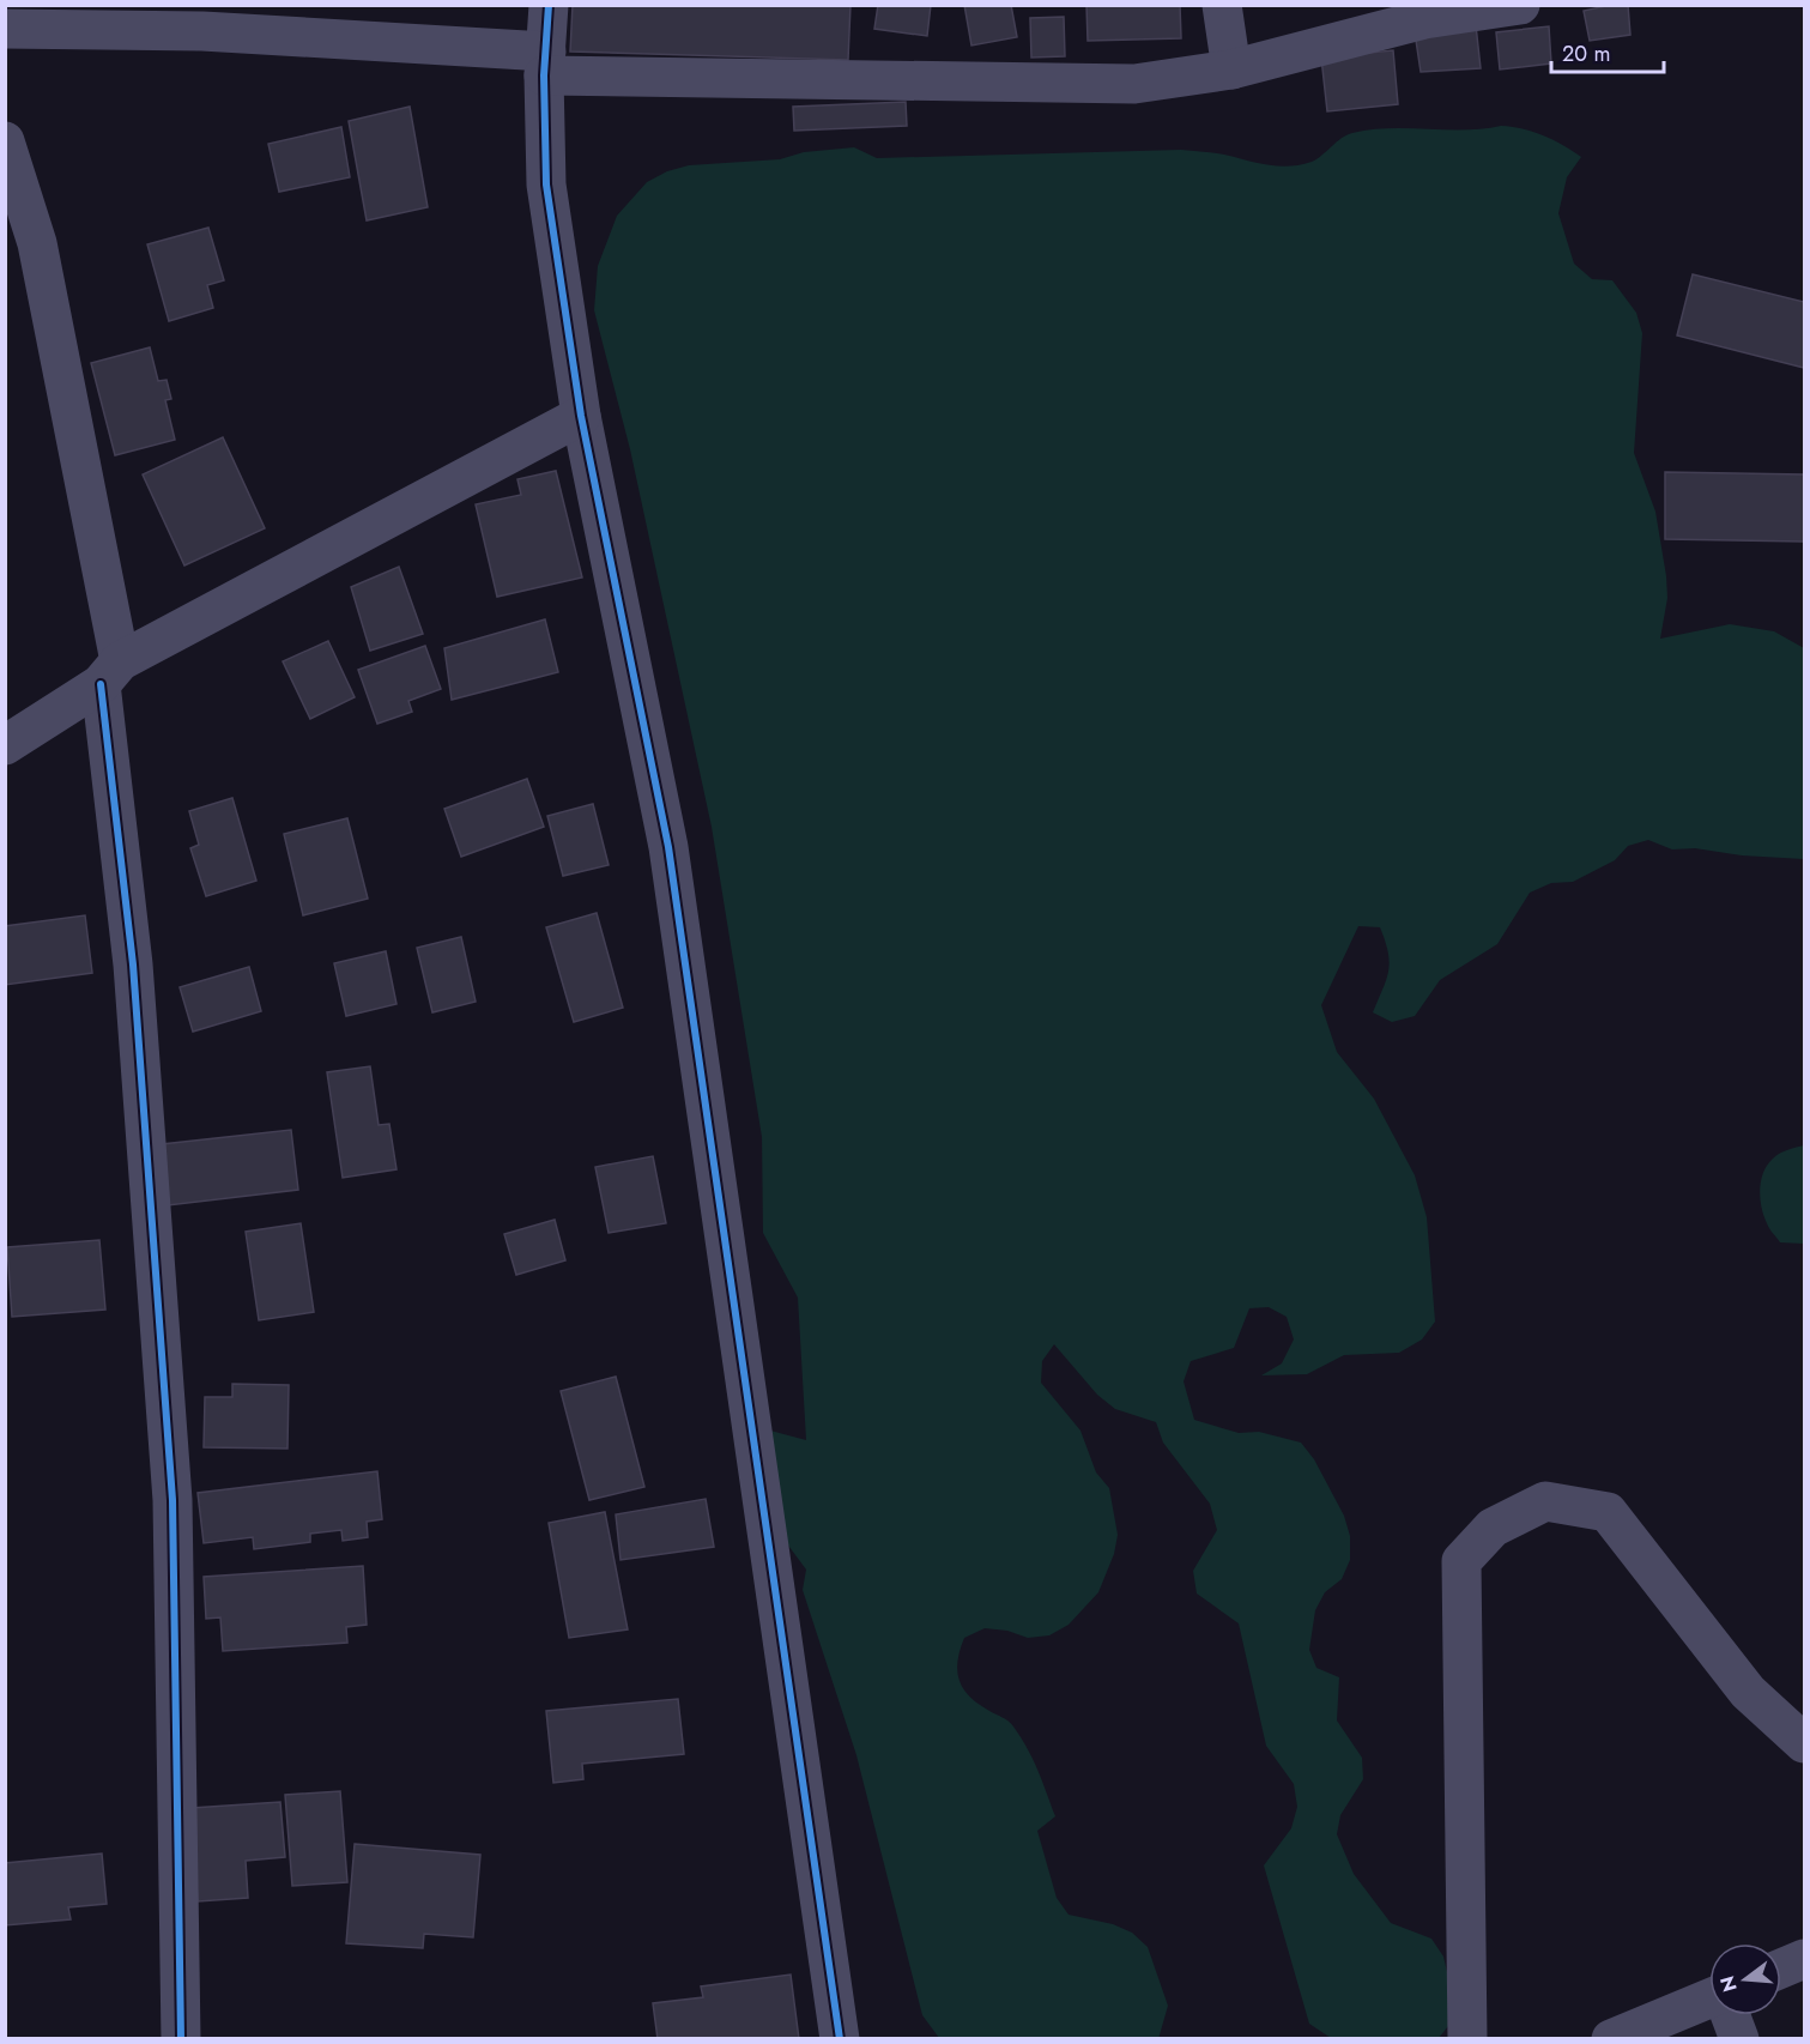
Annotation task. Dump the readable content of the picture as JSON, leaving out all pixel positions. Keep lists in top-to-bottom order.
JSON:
{
  "scale_bar": "20 m",
  "north": "left"
}
